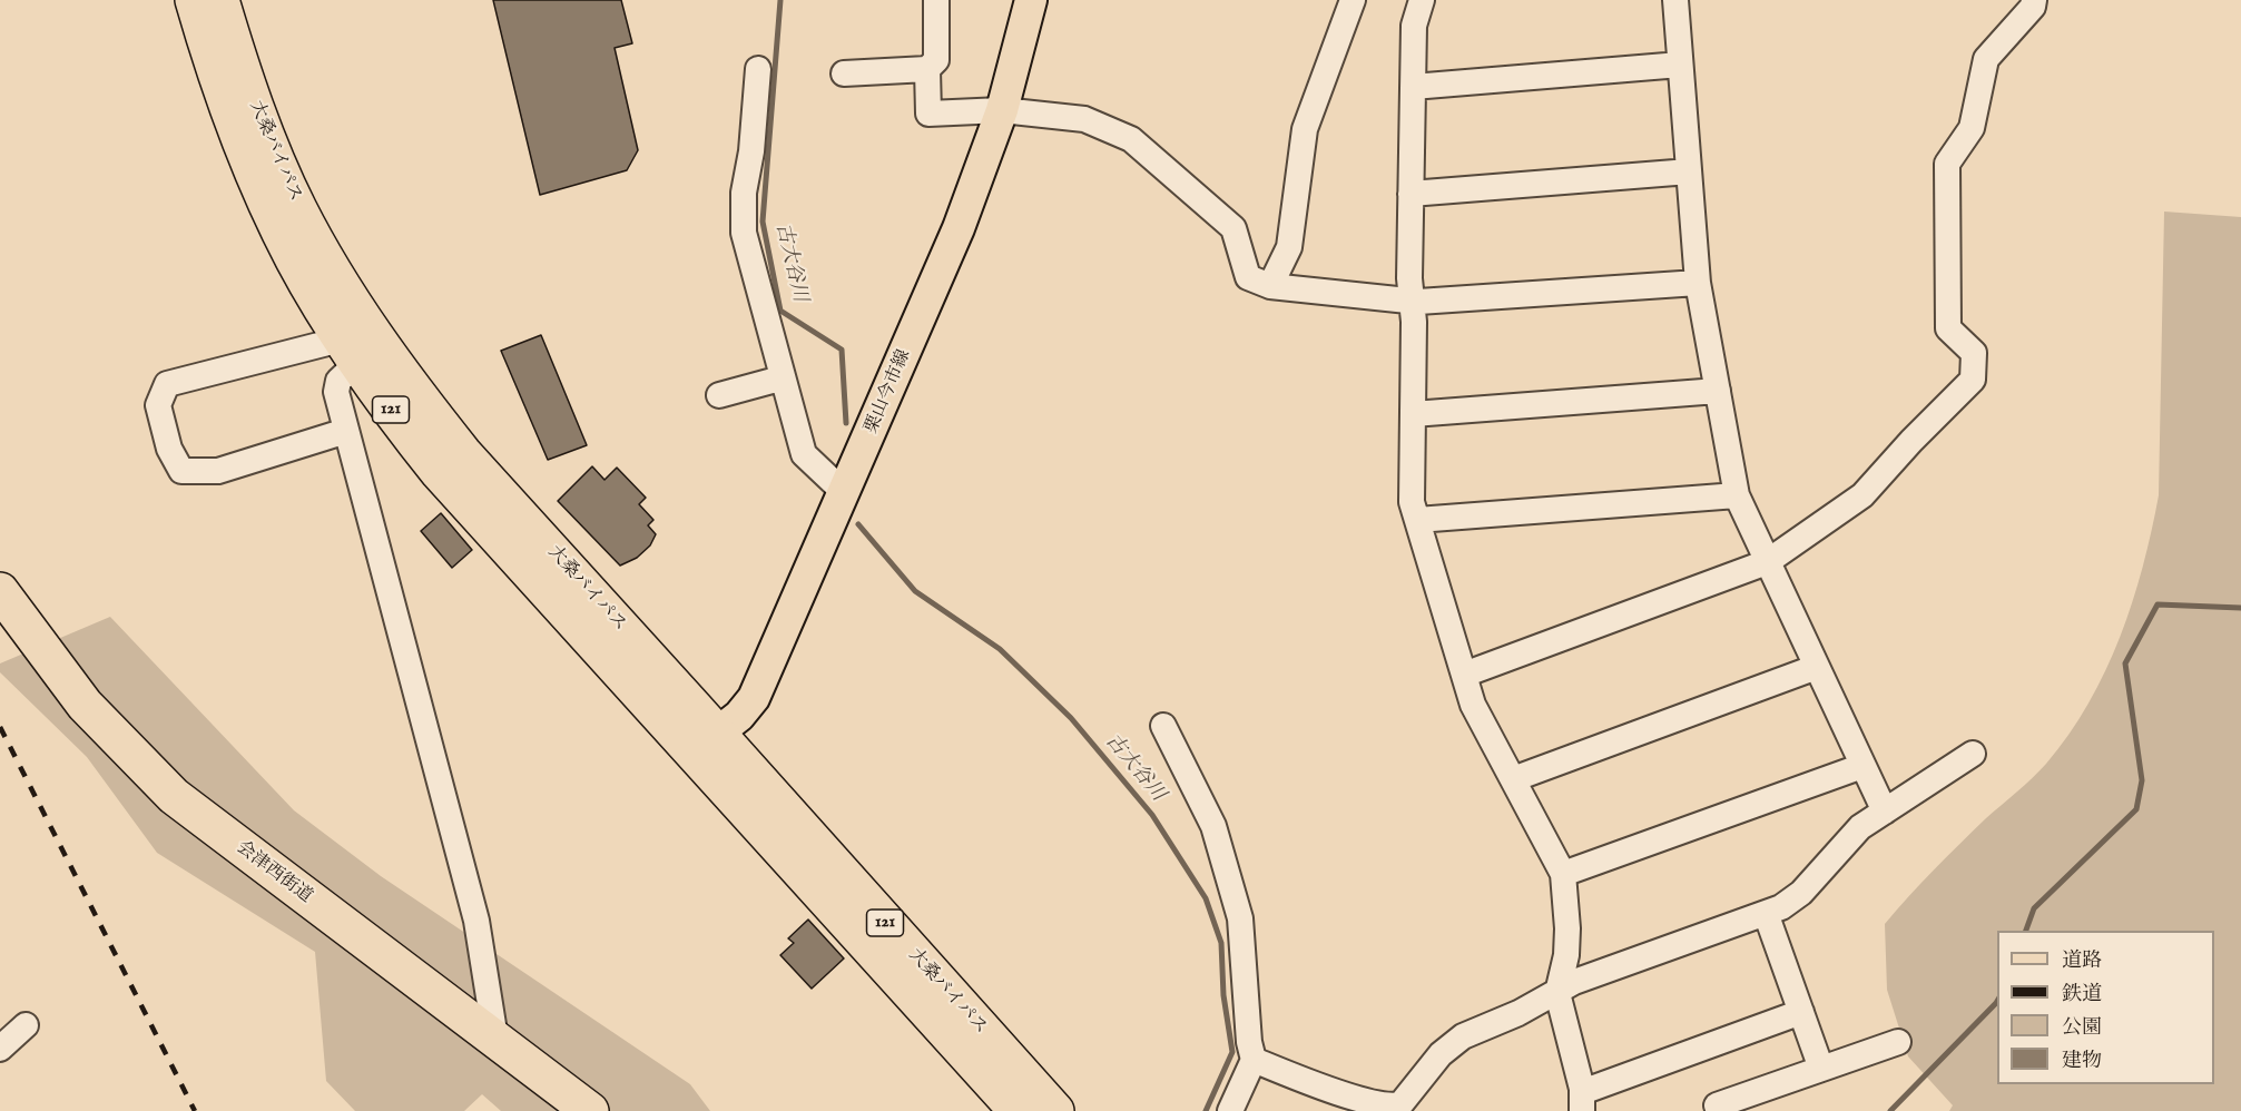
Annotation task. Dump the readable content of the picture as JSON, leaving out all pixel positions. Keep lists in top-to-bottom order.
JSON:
{
  "streets": {
    "highway": ["大桑バイパス", "121", "会津西街道"],
    "main road": ["栗山今市線"]
  },
  "crossings": [
    ["大桑バイパス", "栗山今市線"]
  ],
  "water": ["古大谷川"],
  "legend": [
    "道路",
    "鉄道",
    "公園",
    "建物"
  ]
}
